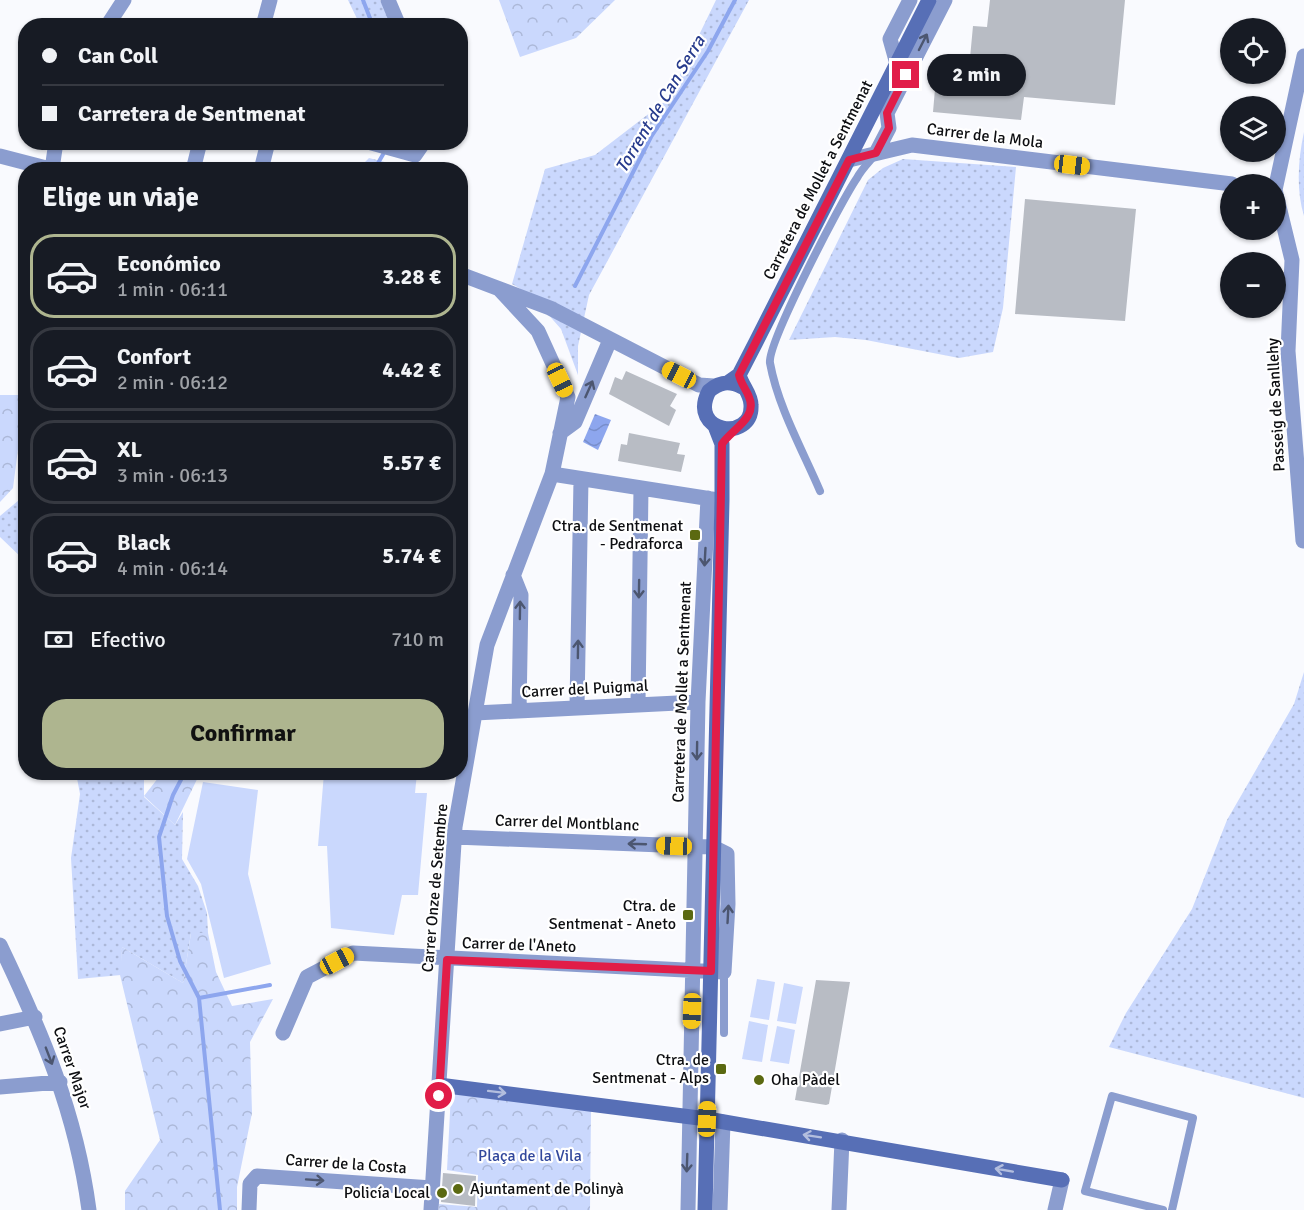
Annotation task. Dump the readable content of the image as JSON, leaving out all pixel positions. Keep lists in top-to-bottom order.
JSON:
{
  "streets": {
    "street": [
      "Carrer de la Mola",
      "Carretera de Mollet a Sentmenat",
      "Passeig de Sanllehy",
      "Carrer del Puigmal",
      "Carrer del Montblanc",
      "Carrer Onze de Setembre",
      "Carrer de l'Aneto",
      "Carrer Major",
      "Carrer de la Costa"
    ]
  },
  "crossings": [
    ["Carrer de la Mola", "Carretera de Mollet a Sentmenat"],
    ["Carretera de Mollet a Sentmenat", "Carrer del Puigmal"],
    ["Carretera de Mollet a Sentmenat", "Carrer del Montblanc"],
    ["Carretera de Mollet a Sentmenat", "Carrer de l'Aneto"],
    ["Carrer del Puigmal", "Carrer Onze de Setembre"],
    ["Carrer del Montblanc", "Carrer Onze de Setembre"],
    ["Carrer Onze de Setembre", "Carrer de l'Aneto"],
    ["Carrer Onze de Setembre", "Carrer de la Costa"]
  ],
  "one_way": ["Carrer del Montblanc", "Carrer de la Costa"],
  "water": ["Torrent de Can Serra"],
  "parks": ["Plaça de la Vila"],
  "places": {
    "transit": ["Ctra. de Sentmenat - Pedraforca", "Ctra. de Sentmenat - Aneto", "Ctra. de Sentmenat - Alps"],
    "other": ["Oha Pàdel", "Ajuntament de Polinyà", "Policía Local"]
  },
  "page": {
    "map_buttons": ["+", "−"],
    "banner": ["Can Coll", "Carretera de Sentmenat"],
    "bubble": "2 min",
    "heading": "Elige un viaje",
    "list": [
      {
        "name": "Económico",
        "note": "1 min · 06:11",
        "value": "3.28 €"
      },
      {
        "name": "Confort",
        "note": "2 min · 06:12",
        "value": "4.42 €"
      },
      {
        "name": "XL",
        "note": "3 min · 06:13",
        "value": "5.57 €"
      },
      {
        "name": "Black",
        "note": "4 min · 06:14",
        "value": "5.74 €"
      }
    ],
    "pay": ["Efectivo", "710 m"],
    "buttons": "Confirmar"
  }
}
